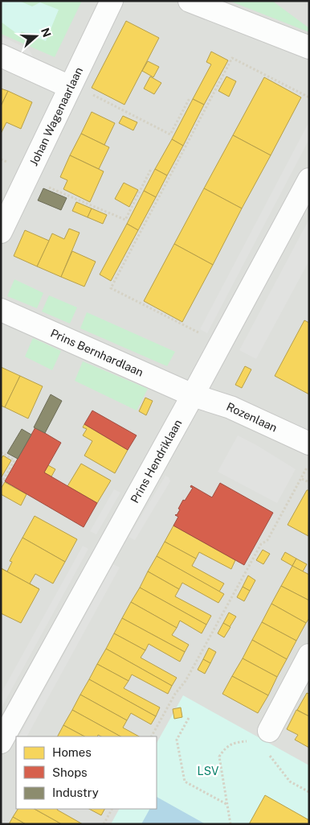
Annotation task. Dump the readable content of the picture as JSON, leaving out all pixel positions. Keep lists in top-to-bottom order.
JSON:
{
  "streets": {
    "street": [
      "Johan Wagenaarlaan",
      "Prins Bernhardlaan",
      "Rozenlaan",
      "Prins Hendriklaan"
    ]
  },
  "crossings": [
    ["Prins Bernhardlaan", "Rozenlaan"],
    ["Prins Bernhardlaan", "Prins Hendriklaan"],
    ["Rozenlaan", "Prins Hendriklaan"]
  ],
  "parks": ["LSV"],
  "legend": ["Homes", "Shops", "Industry"],
  "north": "right"
}
